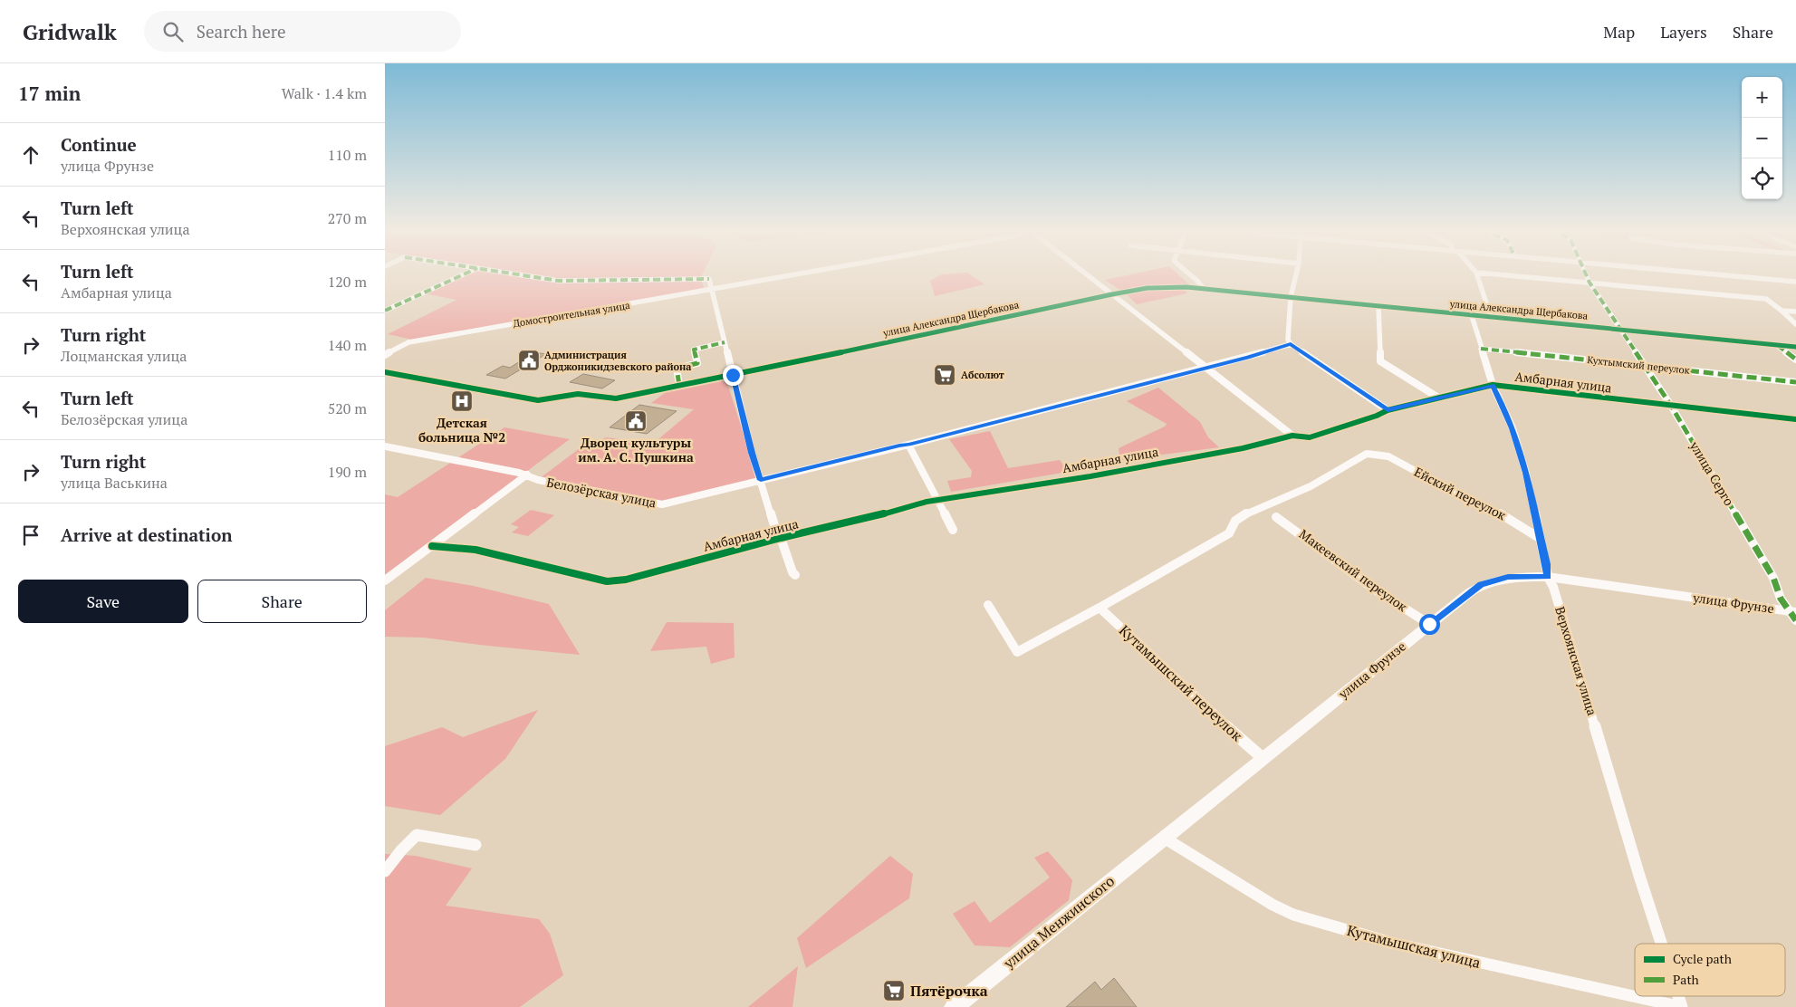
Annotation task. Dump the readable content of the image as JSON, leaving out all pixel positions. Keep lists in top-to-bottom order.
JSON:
{
  "streets": {
    "street": [
      "улица Александра Щербакова",
      "Домостроительная улица",
      "Кухтымский переулок",
      "Амбарная улица",
      "улица Серго",
      "Белозёрская улица",
      "Ейский переулок",
      "Макеевский переулок",
      "улица Фрунзе",
      "Верхоянская улица",
      "Кутамышский переулок",
      "улица Менжинского",
      "Кутамышская улица"
    ]
  },
  "crossings": [
    ["улица Александра Щербакова", "улица Серго"],
    ["улица Александра Щербакова", "Верхоянская улица"],
    ["Кухтымский переулок", "улица Серго"],
    ["Кухтымский переулок", "Верхоянская улица"],
    ["Амбарная улица", "улица Серго"],
    ["Амбарная улица", "Верхоянская улица"],
    ["улица Серго", "улица Фрунзе"],
    ["Ейский переулок", "Верхоянская улица"],
    ["Ейский переулок", "Кутамышский переулок"],
    ["Макеевский переулок", "улица Фрунзе"],
    ["улица Фрунзе", "Верхоянская улица"],
    ["улица Фрунзе", "Кутамышский переулок"],
    ["улица Фрунзе", "улица Менжинского"],
    ["улица Фрунзе", "Кутамышская улица"],
    ["Верхоянская улица", "Кутамышская улица"],
    ["улица Менжинского", "Кутамышская улица"]
  ],
  "places": {
    "public building": ["Администрация Орджоникидзевского района", "Дворец культуры им. А. С. Пушкина"],
    "supermarket": ["Абсолют", "Пятёрочка"],
    "hospital": ["Детская больница №2"]
  },
  "legend": ["Cycle path", "Path"],
  "page": {
    "header": "Gridwalk",
    "search": "Search here",
    "nav": ["Map", "Layers", "Share"],
    "heading": ["17 min", "Walk · 1.4 km"],
    "map_buttons": ["+", "−"],
    "list": [
      ["Continue", "улица Фрунзе", "110 m"],
      ["Turn left", "Верхоянская улица", "270 m"],
      ["Turn left", "Амбарная улица", "120 m"],
      ["Turn right", "Лоцманская улица", "140 m"],
      ["Turn left", "Белозёрская улица", "520 m"],
      ["Turn right", "улица Васькина", "190 m"],
      "Arrive at destination"
    ],
    "buttons": ["Save", "Share"]
  }
}
